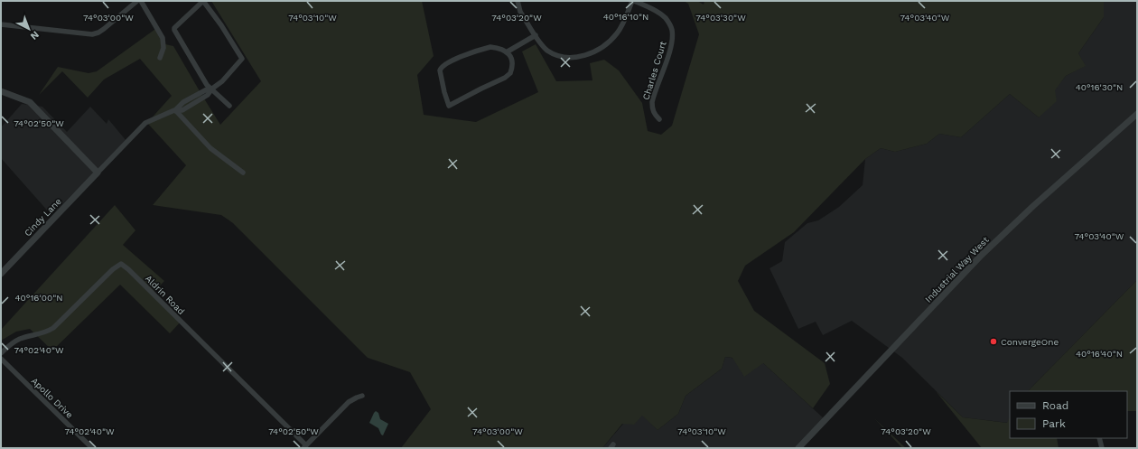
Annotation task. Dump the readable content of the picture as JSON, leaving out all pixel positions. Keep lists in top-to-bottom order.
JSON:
{
  "streets": {
    "street": [
      "Charles Court",
      "Cindy Lane",
      "Industrial Way West",
      "Aldrin Road",
      "Apollo Drive"
    ]
  },
  "places": ["ConvergeOne"],
  "legend": ["Road", "Park"],
  "north": "bottom right",
  "coordinates": [
    "40°16'10\"N",
    "74°03'00\"W",
    "74°03'10\"W",
    "74°03'20\"W",
    "74°03'30\"W",
    "74°03'40\"W",
    "40°16'30\"N",
    "74°02'50\"W",
    "40°16'00\"N",
    "74°02'40\"W",
    "40°16'40\"N"
  ]
}
